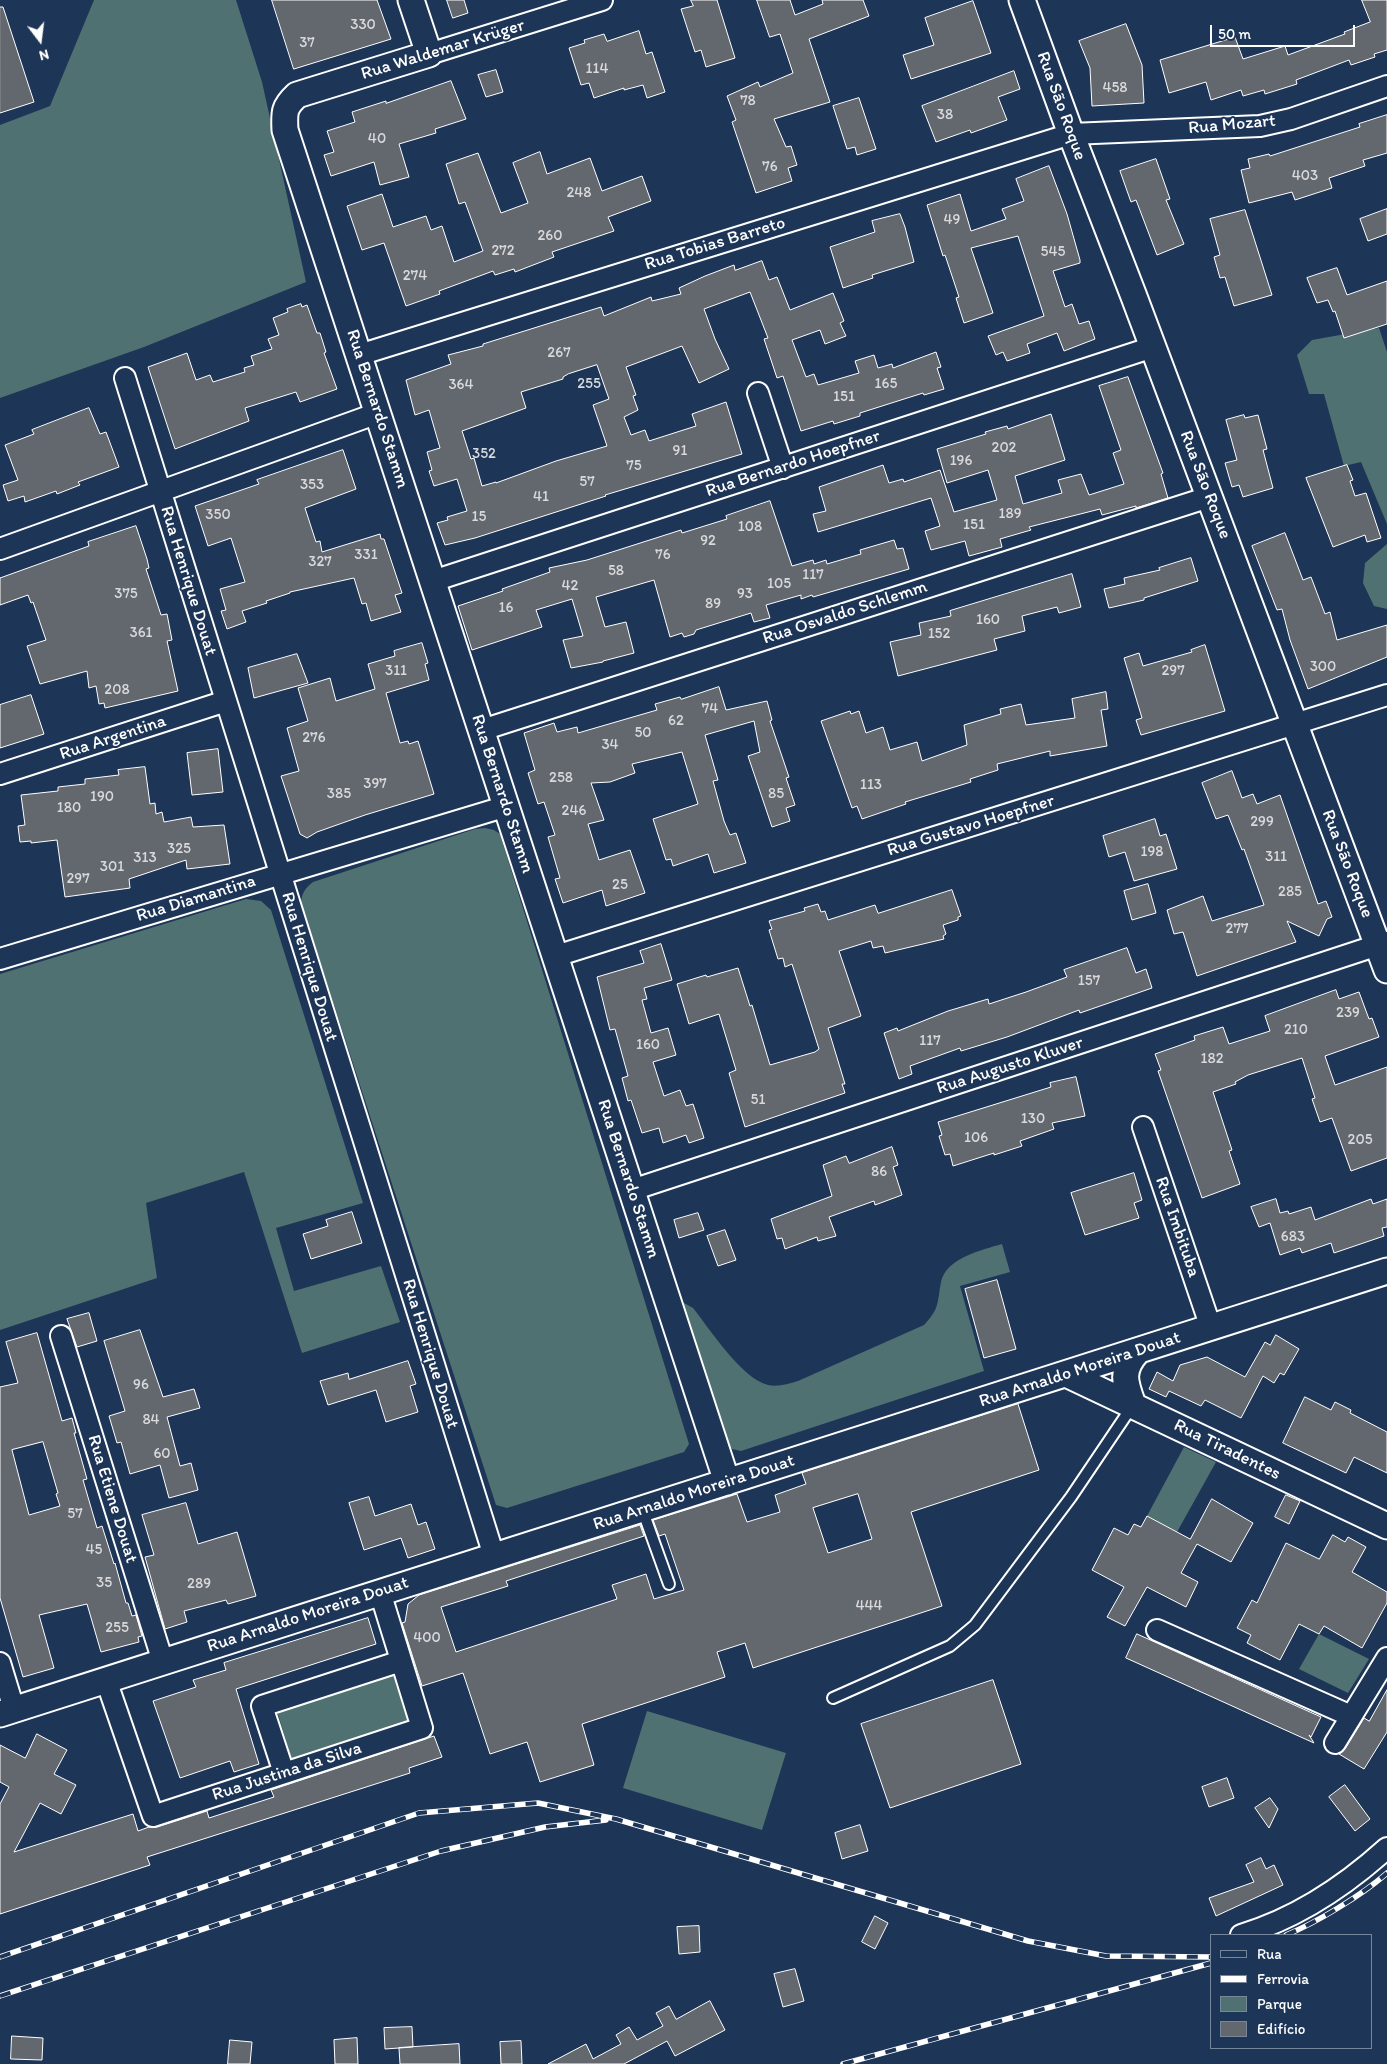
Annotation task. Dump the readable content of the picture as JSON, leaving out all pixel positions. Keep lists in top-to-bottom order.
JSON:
{
  "streets": {
    "street": [
      "Rua Waldemar Krüger",
      "Rua São Roque",
      "Rua Mozart",
      "Rua Tobias Barreto",
      "Rua Bernardo Stamm",
      "Rua Bernardo Hoepfner",
      "Rua Henrique Douat",
      "Rua Osvaldo Schlemm",
      "Rua Argentina",
      "Rua Gustavo Hoepfner",
      "Rua Diamantina",
      "Rua Augusto Kluver",
      "Rua Imbituba",
      "Rua Arnaldo Moreira Douat",
      "Rua Tiradentes",
      "Rua Etiene Douat",
      "Rua Justina da Silva"
    ]
  },
  "crossings": [
    ["Rua Waldemar Krüger", "Rua Bernardo Stamm"],
    ["Rua São Roque", "Rua Mozart"],
    ["Rua São Roque", "Rua Tobias Barreto"],
    ["Rua São Roque", "Rua Bernardo Hoepfner"],
    ["Rua São Roque", "Rua Osvaldo Schlemm"],
    ["Rua São Roque", "Rua Gustavo Hoepfner"],
    ["Rua São Roque", "Rua Augusto Kluver"],
    ["Rua Mozart", "Rua Tobias Barreto"],
    ["Rua Tobias Barreto", "Rua Bernardo Stamm"],
    ["Rua Bernardo Stamm", "Rua Bernardo Hoepfner"],
    ["Rua Bernardo Stamm", "Rua Osvaldo Schlemm"],
    ["Rua Bernardo Stamm", "Rua Gustavo Hoepfner"],
    ["Rua Bernardo Stamm", "Rua Diamantina"],
    ["Rua Bernardo Stamm", "Rua Augusto Kluver"],
    ["Rua Bernardo Stamm", "Rua Arnaldo Moreira Douat"],
    ["Rua Henrique Douat", "Rua Argentina"],
    ["Rua Henrique Douat", "Rua Diamantina"],
    ["Rua Henrique Douat", "Rua Arnaldo Moreira Douat"],
    ["Rua Imbituba", "Rua Arnaldo Moreira Douat"],
    ["Rua Arnaldo Moreira Douat", "Rua Tiradentes"],
    ["Rua Arnaldo Moreira Douat", "Rua Etiene Douat"],
    ["Rua Arnaldo Moreira Douat", "Rua Justina da Silva"]
  ],
  "house_numbers": [
    "330",
    "37",
    "114",
    "458",
    "78",
    "38",
    "40",
    "76",
    "403",
    "248",
    "49",
    "260",
    "272",
    "545",
    "274",
    "267",
    "255",
    "165",
    "364",
    "151",
    "202",
    "91",
    "352",
    "196",
    "75",
    "57",
    "353",
    "41",
    "189",
    "350",
    "15",
    "151",
    "108",
    "92",
    "331",
    "76",
    "327",
    "58",
    "117",
    "105",
    "42",
    "375",
    "93",
    "89",
    "16",
    "160",
    "361",
    "152",
    "300",
    "311",
    "297",
    "208",
    "74",
    "62",
    "50",
    "276",
    "34",
    "258",
    "397",
    "113",
    "385",
    "85",
    "190",
    "180",
    "246",
    "299",
    "325",
    "198",
    "311",
    "313",
    "301",
    "297",
    "25",
    "285",
    "277",
    "157",
    "239",
    "210",
    "117",
    "160",
    "182",
    "51",
    "130",
    "106",
    "205",
    "86",
    "683",
    "96",
    "84",
    "60",
    "57",
    "45",
    "35",
    "289",
    "444",
    "255",
    "400"
  ],
  "legend": [
    "Rua",
    "Ferrovia",
    "Parque",
    "Edifício"
  ],
  "scale_bar": "50 m",
  "north": "bottom"
}
